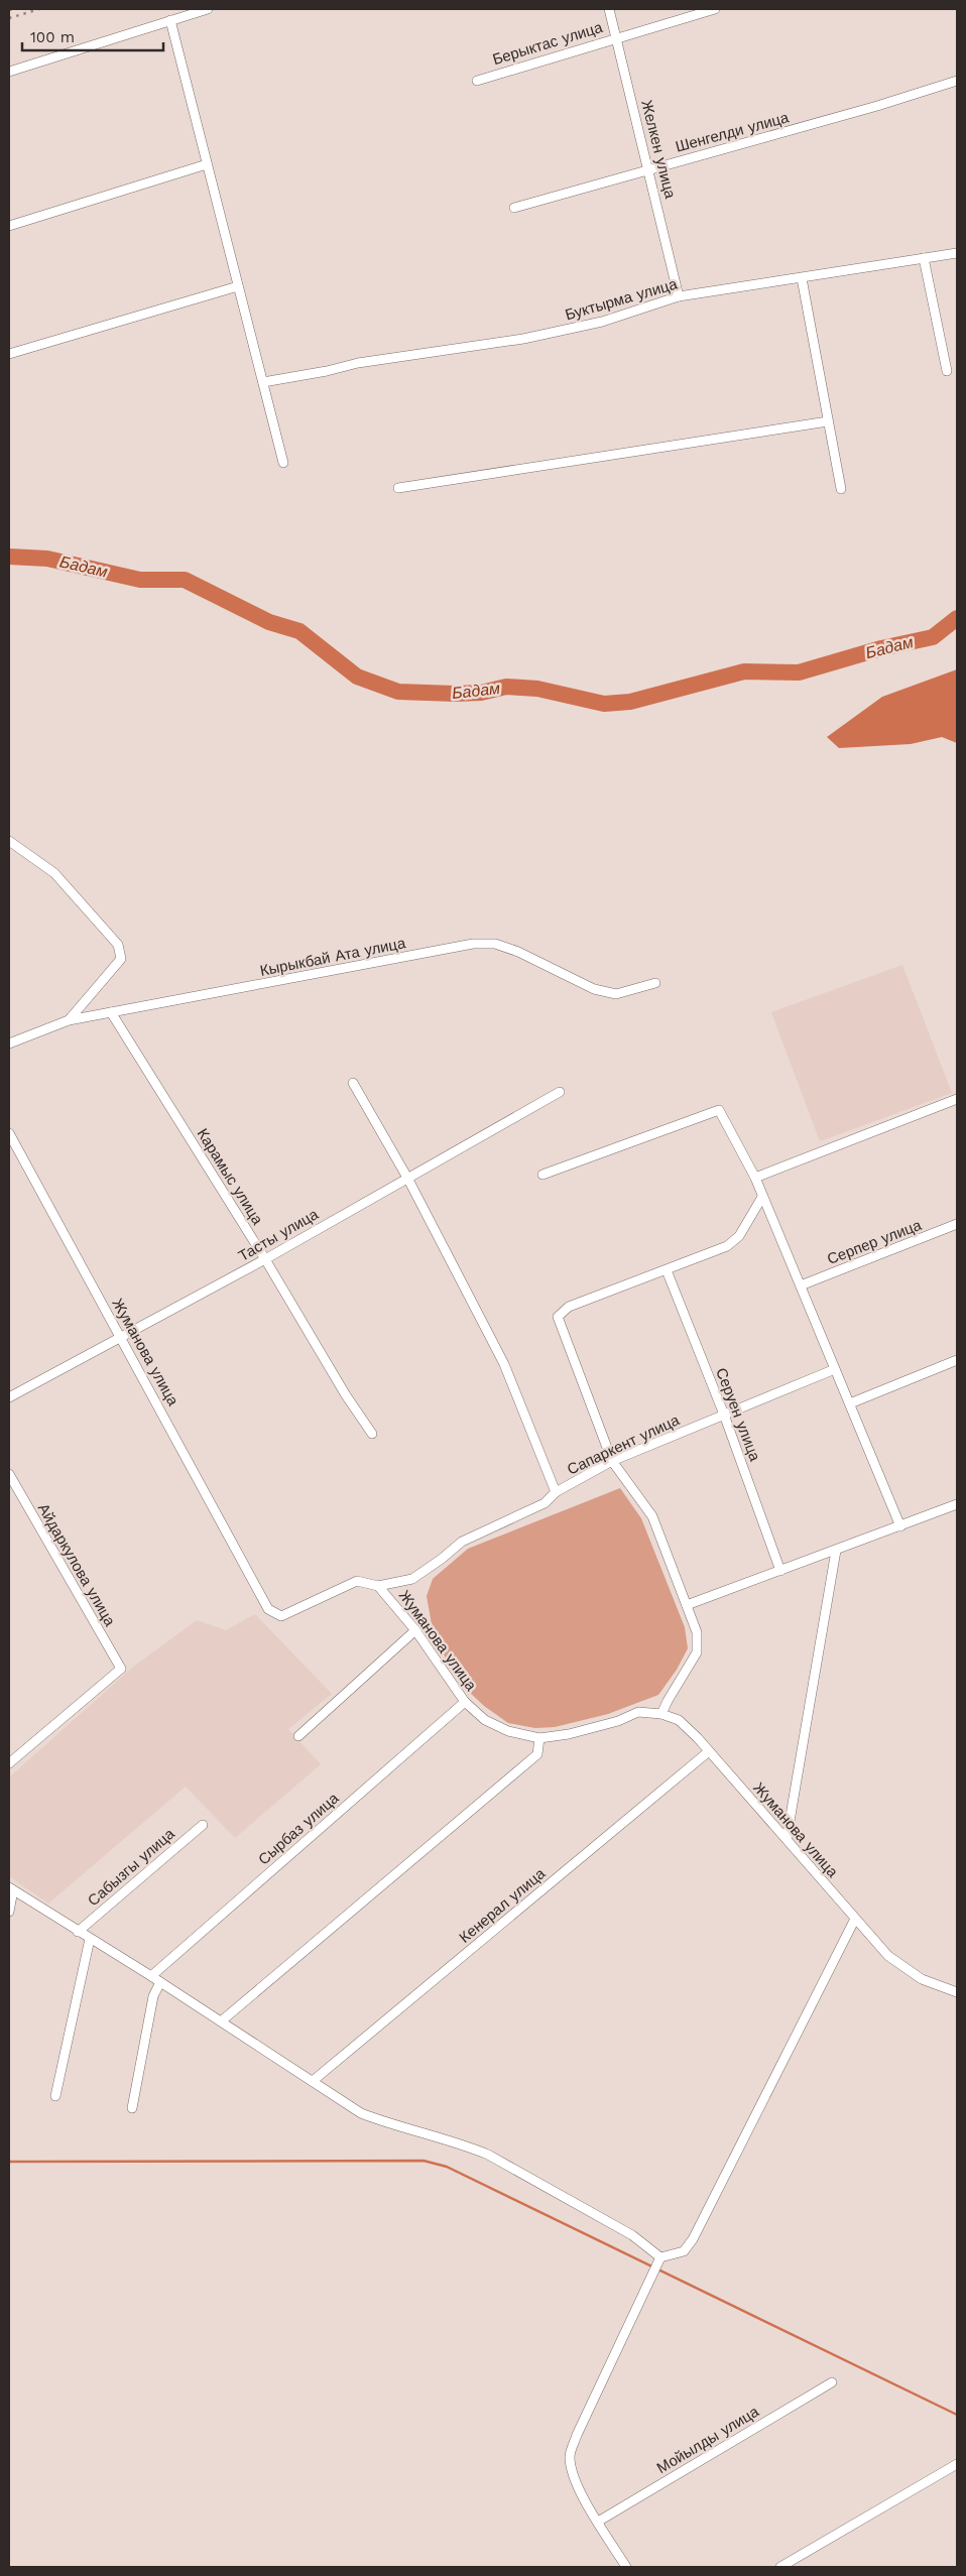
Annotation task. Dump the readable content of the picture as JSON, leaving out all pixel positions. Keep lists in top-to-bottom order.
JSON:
{
  "streets": {
    "street": [
      "Берыктас улица",
      "Шенгелди улица",
      "Желкен улица",
      "Буктырма улица",
      "Кырыкбай Ата улица",
      "Карамыс улица",
      "Тасты улица",
      "Серпер улица",
      "Жуманова улица",
      "Серуен улица",
      "Сапаркент улица",
      "Айдаркулова улица",
      "Сырбаз улица",
      "Сабызгы улица",
      "Кенерал улица",
      "Мойылды улица"
    ]
  },
  "crossings": [
    ["Берыктас улица", "Желкен улица"],
    ["Шенгелди улица", "Желкен улица"],
    ["Желкен улица", "Буктырма улица"],
    ["Кырыкбай Ата улица", "Карамыс улица"],
    ["Карамыс улица", "Тасты улица"],
    ["Тасты улица", "Жуманова улица"],
    ["Жуманова улица", "Сапаркент улица"],
    ["Жуманова улица", "Сырбаз улица"],
    ["Жуманова улица", "Кенерал улица"],
    ["Серуен улица", "Сапаркент улица"]
  ],
  "water": ["Бадам"],
  "scale_bar": "100 m"
}
